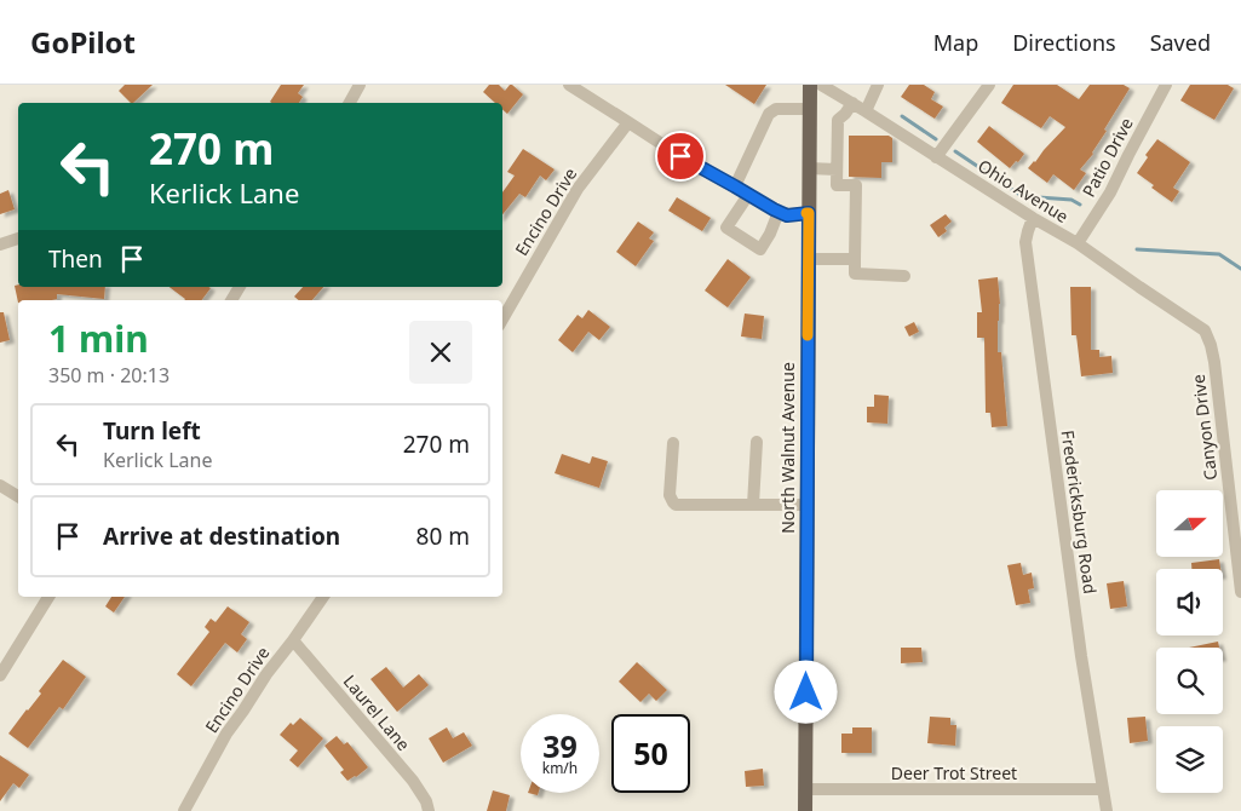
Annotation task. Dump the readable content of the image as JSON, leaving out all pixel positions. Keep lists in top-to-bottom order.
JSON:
{
  "streets": {
    "main road": ["North Walnut Avenue"],
    "street": [
      "Patio Drive",
      "Ohio Avenue",
      "Encino Drive",
      "Canyon Drive",
      "Fredericksburg Road",
      "Laurel Lane",
      "Deer Trot Street"
    ]
  },
  "crossings": [
    ["Patio Drive", "Ohio Avenue"],
    ["Ohio Avenue", "Canyon Drive"],
    ["Ohio Avenue", "Fredericksburg Road"],
    ["Encino Drive", "Laurel Lane"],
    ["North Walnut Avenue", "Deer Trot Street"],
    ["Fredericksburg Road", "Deer Trot Street"]
  ],
  "north": "right",
  "page": {
    "header": "GoPilot",
    "nav": ["Map", "Directions", "Saved"],
    "turn": ["270 m", "Kerlick Lane"],
    "then": "Then",
    "heading": ["1 min", "350 m · 20:13"],
    "list": [
      {
        "name": "Turn left",
        "note": "Kerlick Lane",
        "value": "270 m"
      },
      {
        "name": "Arrive at destination",
        "value": "80 m"
      }
    ],
    "speed": "39 km/h",
    "limit": "50"
  }
}
